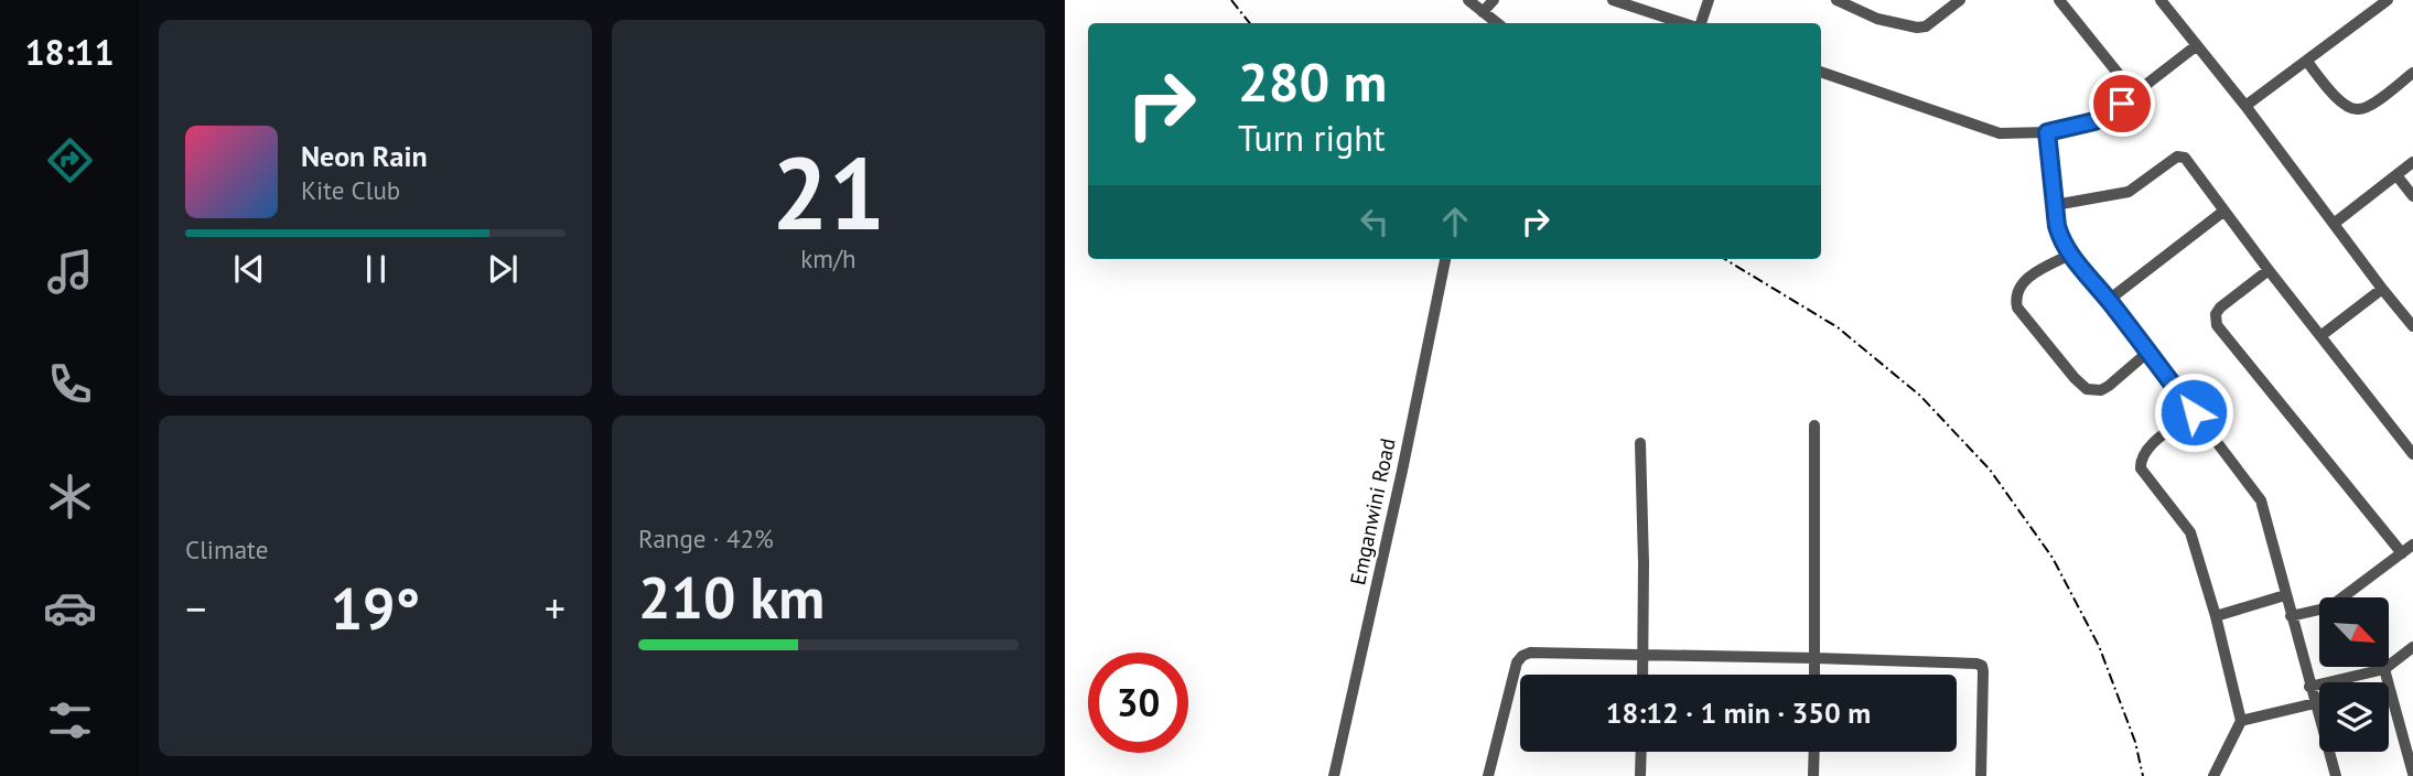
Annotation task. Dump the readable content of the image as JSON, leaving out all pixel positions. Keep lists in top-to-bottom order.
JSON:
{
  "streets": {
    "street": ["Emganwini Road"]
  },
  "north": "bottom right",
  "page": {
    "tabs": "18:11",
    "tile": [
      ["21", "km/h"],
      "Climate",
      ["Range · 42%", "210 km"]
    ],
    "turn": ["280 m", "Turn right"],
    "song": ["Neon Rain", "Kite Club"],
    "heat": ["−", "19°", "+"],
    "limit": "30",
    "trip": "18:12 · 1 min · 350 m"
  }
}
